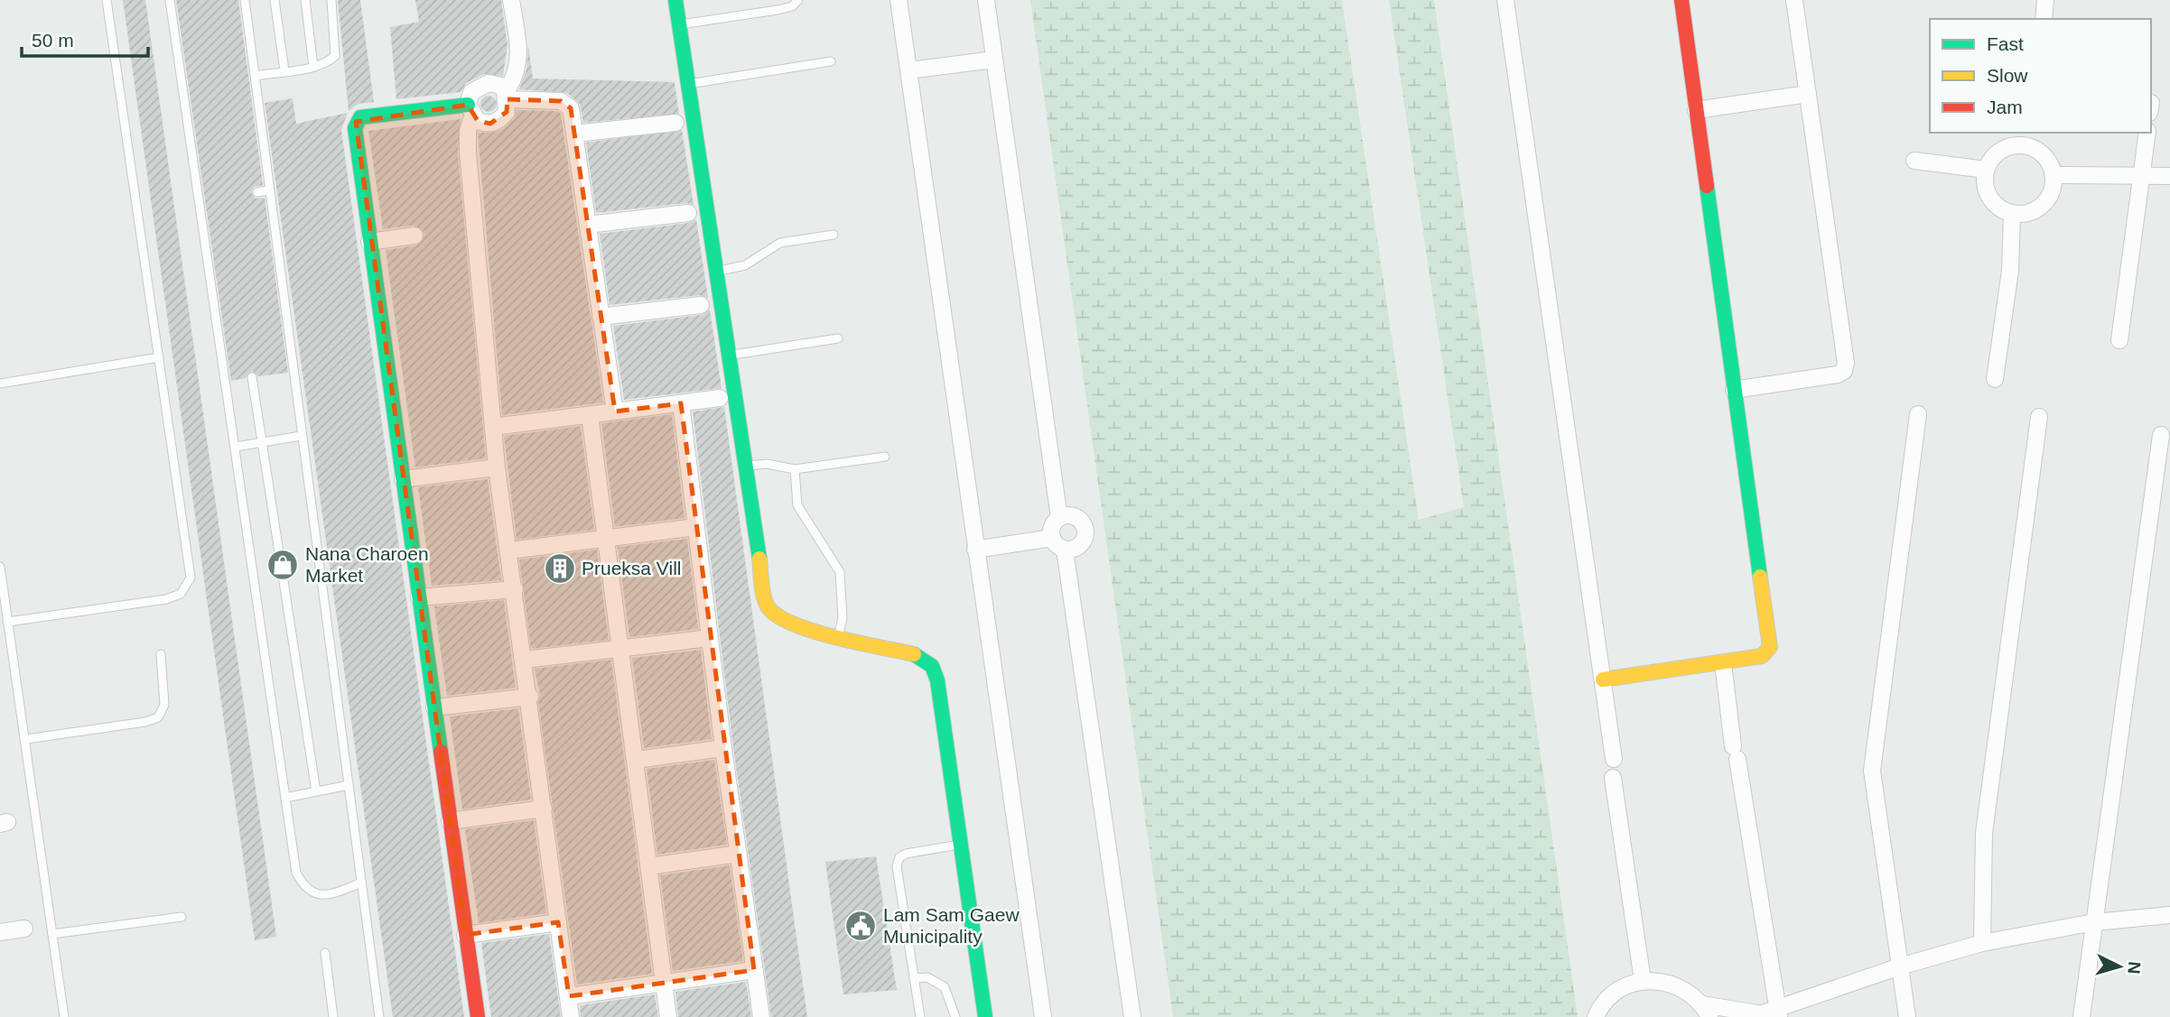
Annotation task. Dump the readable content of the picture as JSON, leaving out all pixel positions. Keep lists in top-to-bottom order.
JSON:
{
  "places": {
    "shop": ["Nana Charoen Market"],
    "building": ["Prueksa Vill"],
    "public building": ["Lam Sam Gaew Municipality"]
  },
  "legend": ["Fast", "Slow", "Jam"],
  "scale_bar": "50 m",
  "north": "right"
}
